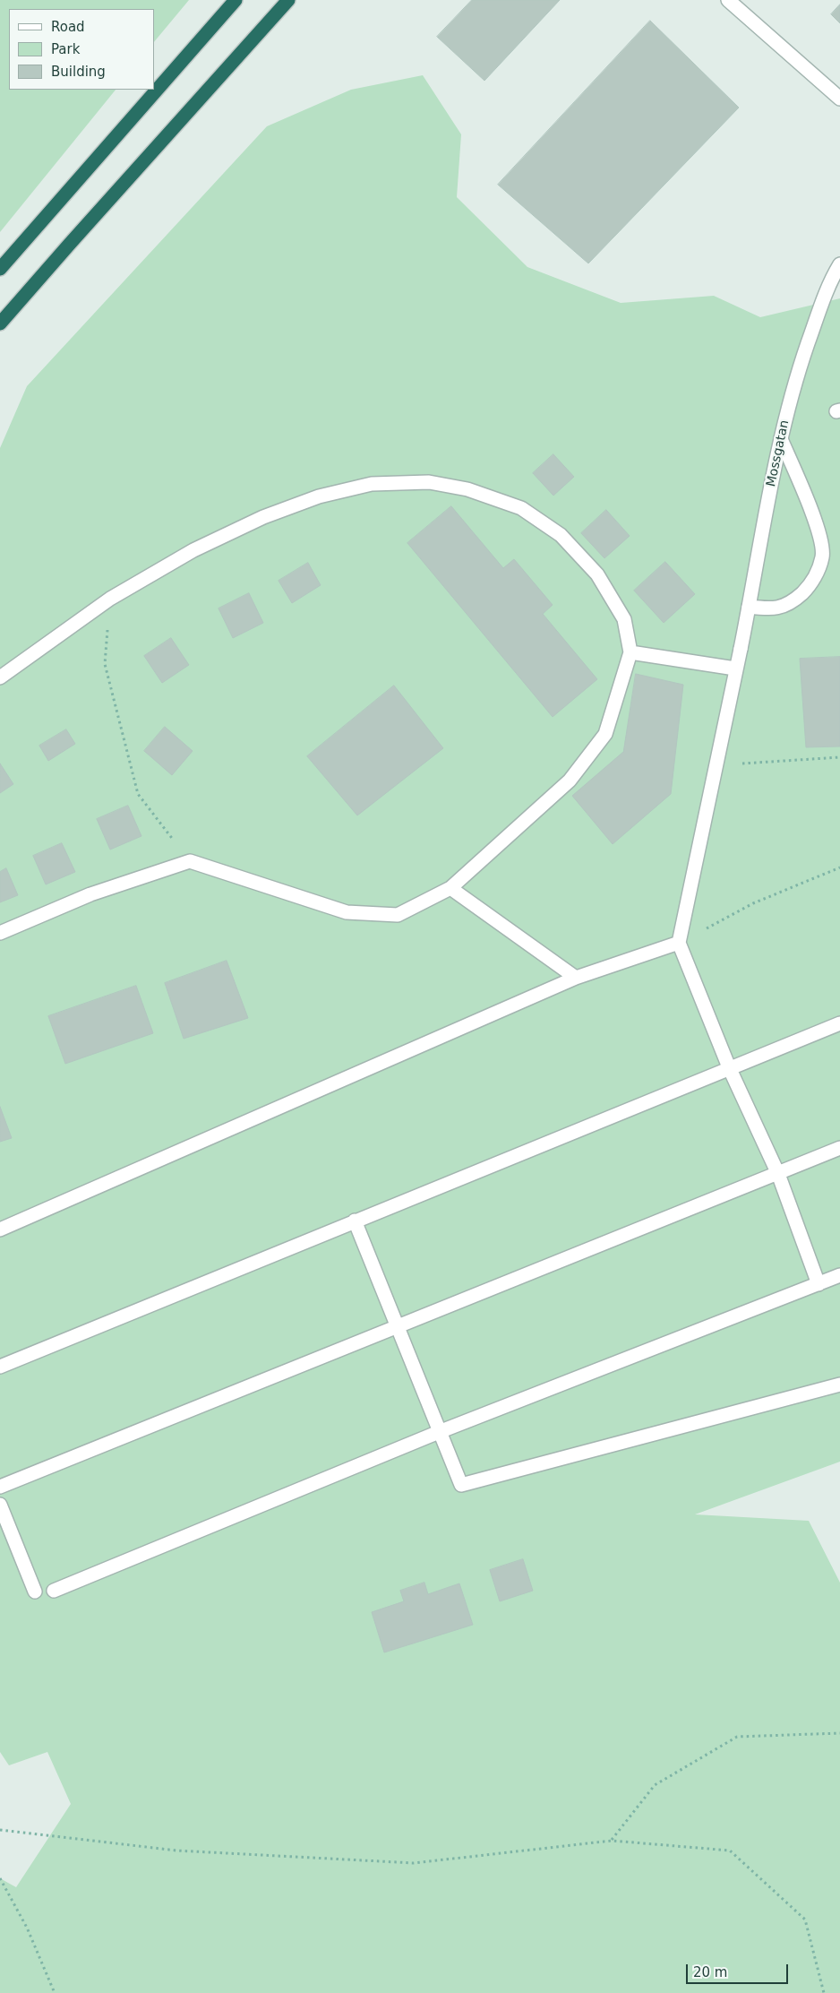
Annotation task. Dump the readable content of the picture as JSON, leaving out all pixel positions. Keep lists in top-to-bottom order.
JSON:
{
  "streets": {
    "street": ["Mossgatan"]
  },
  "legend": ["Road", "Park", "Building"],
  "scale_bar": "20 m"
}
